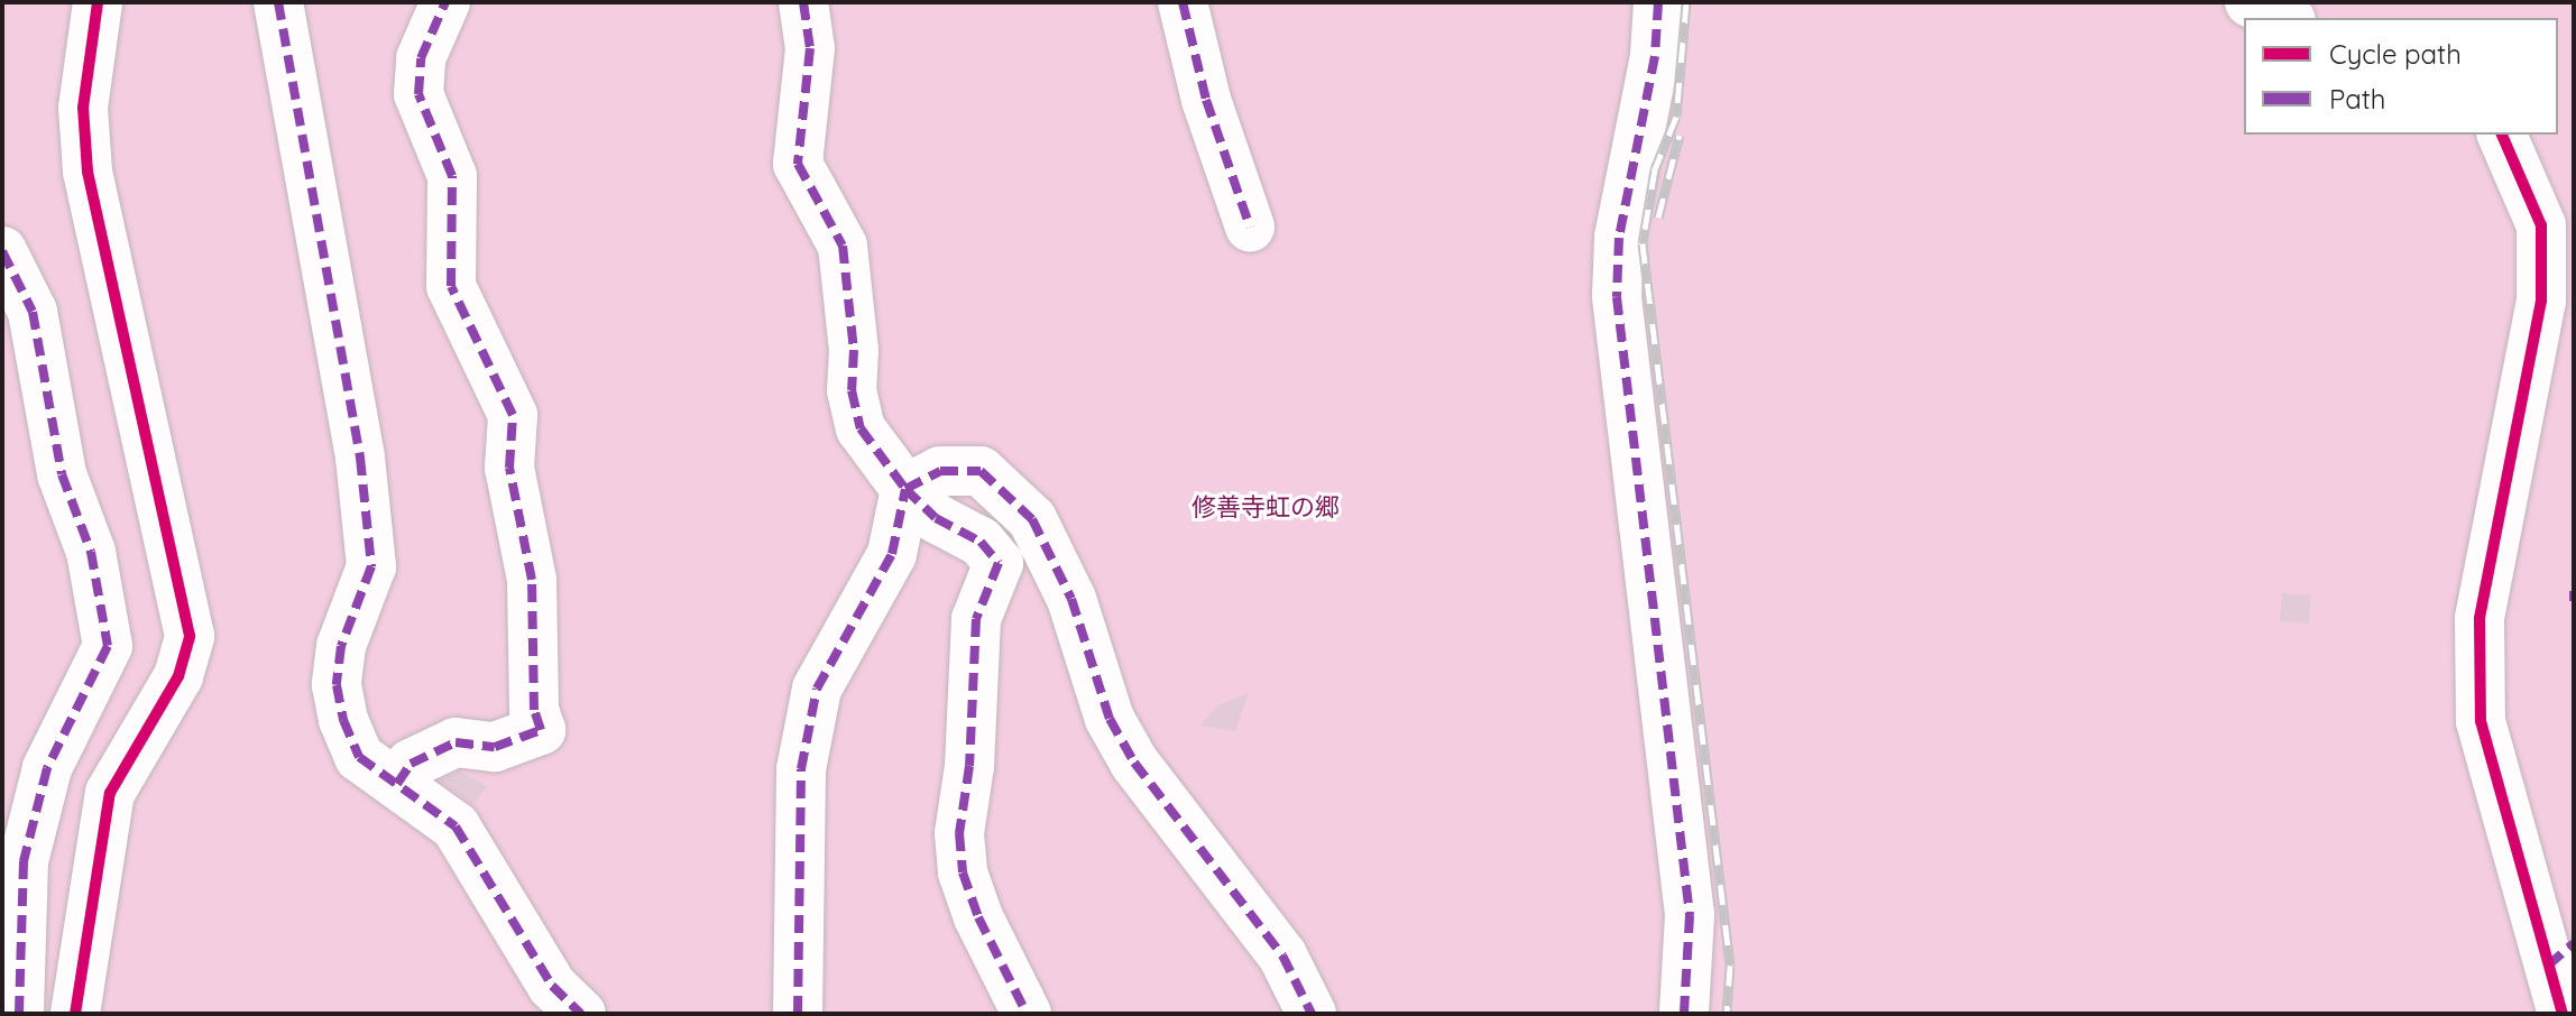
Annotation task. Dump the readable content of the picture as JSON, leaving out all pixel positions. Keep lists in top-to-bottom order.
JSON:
{
  "parks": ["修善寺虹の郷"],
  "legend": ["Cycle path", "Path"]
}
